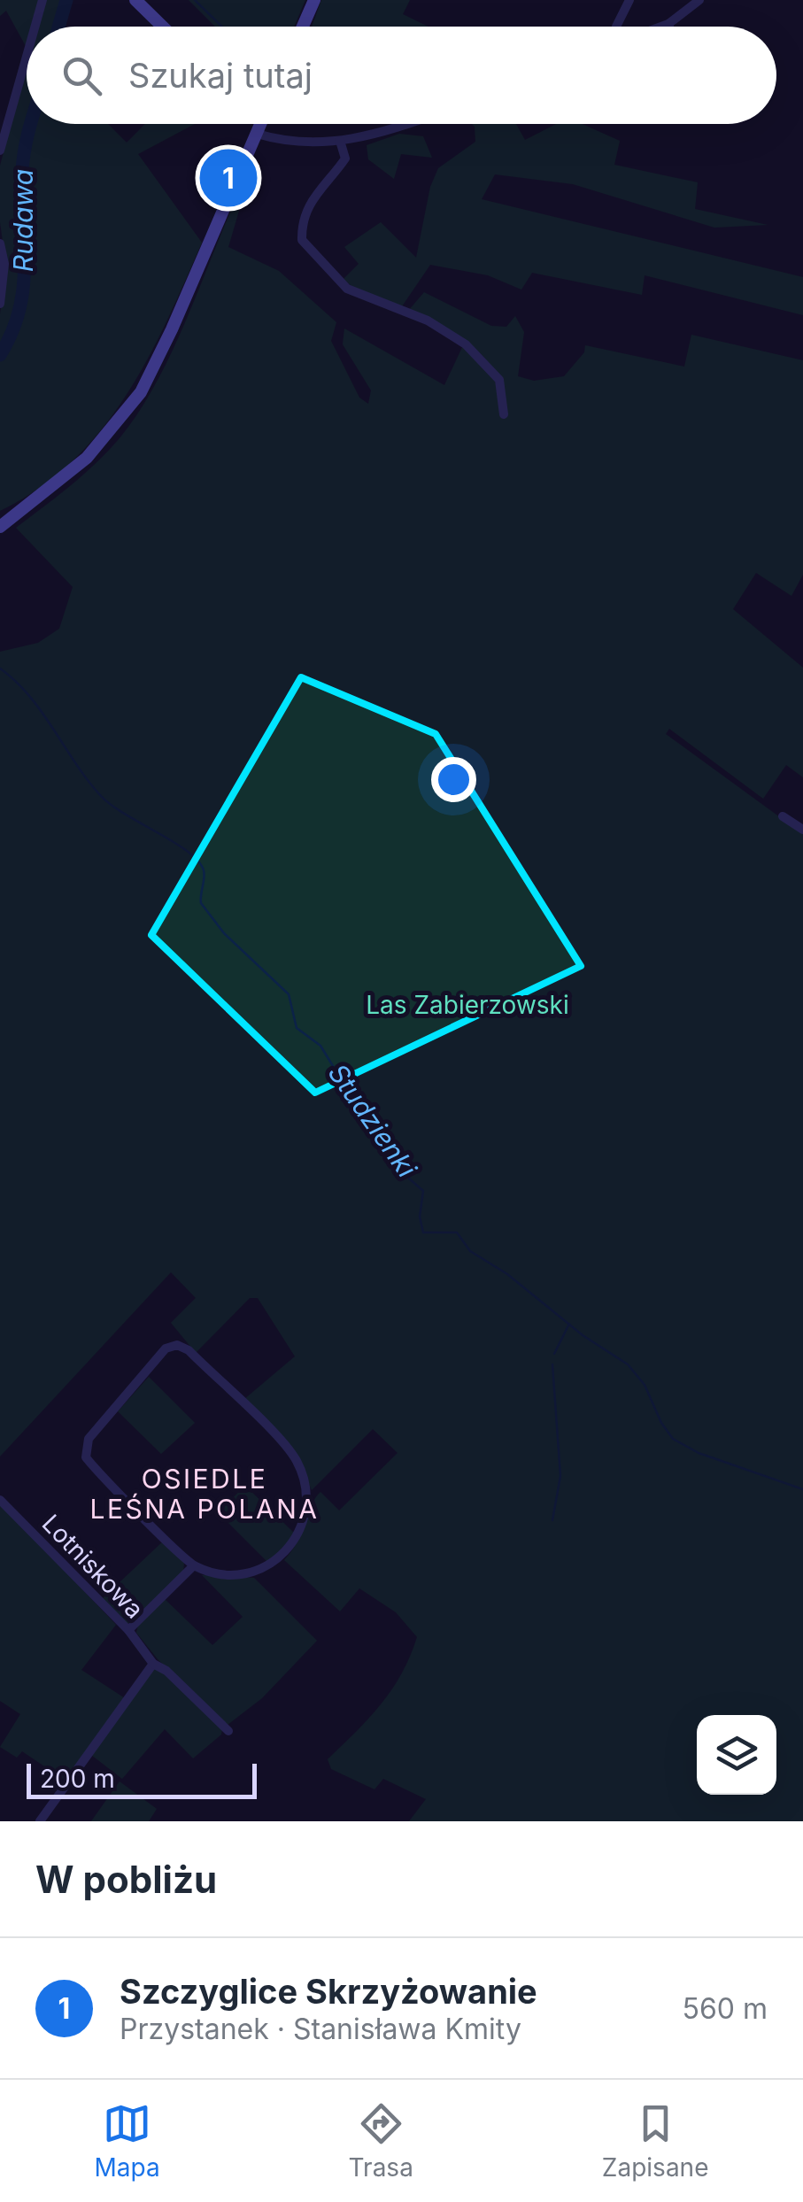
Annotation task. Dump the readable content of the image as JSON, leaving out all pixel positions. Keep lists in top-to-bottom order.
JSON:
{
  "streets": {
    "street": ["Lotniskowa"]
  },
  "districts": ["OSIEDLE LEŚNA POLANA"],
  "water": ["Rudawa", "Studzienki"],
  "parks": ["Las Zabierzowski"],
  "scale_bar": "200 m",
  "page": {
    "search": "Szukaj tutaj",
    "pins": "1",
    "scale": "200 m",
    "heading": "W pobliżu",
    "list": [
      {
        "mark": "1",
        "name": "Szczyglice Skrzyżowanie",
        "note": "Przystanek · Stanisława Kmity",
        "value": "560 m"
      }
    ],
    "nav": ["Mapa", "Trasa", "Zapisane"]
  }
}
